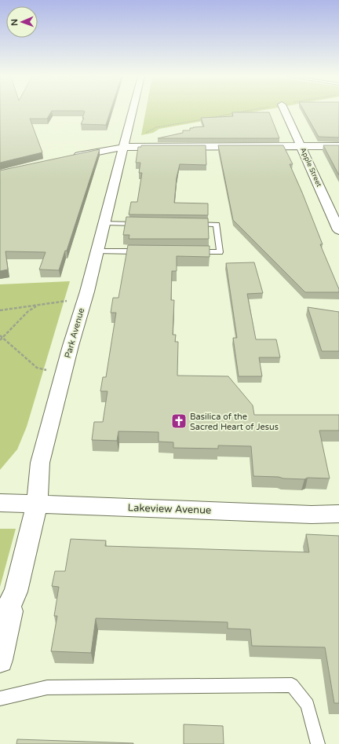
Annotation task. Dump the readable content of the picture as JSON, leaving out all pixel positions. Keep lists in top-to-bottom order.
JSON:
{
  "streets": {
    "street": ["Apple Street", "Park Avenue", "Lakeview Avenue"]
  },
  "crossings": [
    ["Park Avenue", "Lakeview Avenue"]
  ],
  "places": {
    "church": ["Basilica of the Sacred Heart of Jesus"]
  },
  "north": "left"
}
